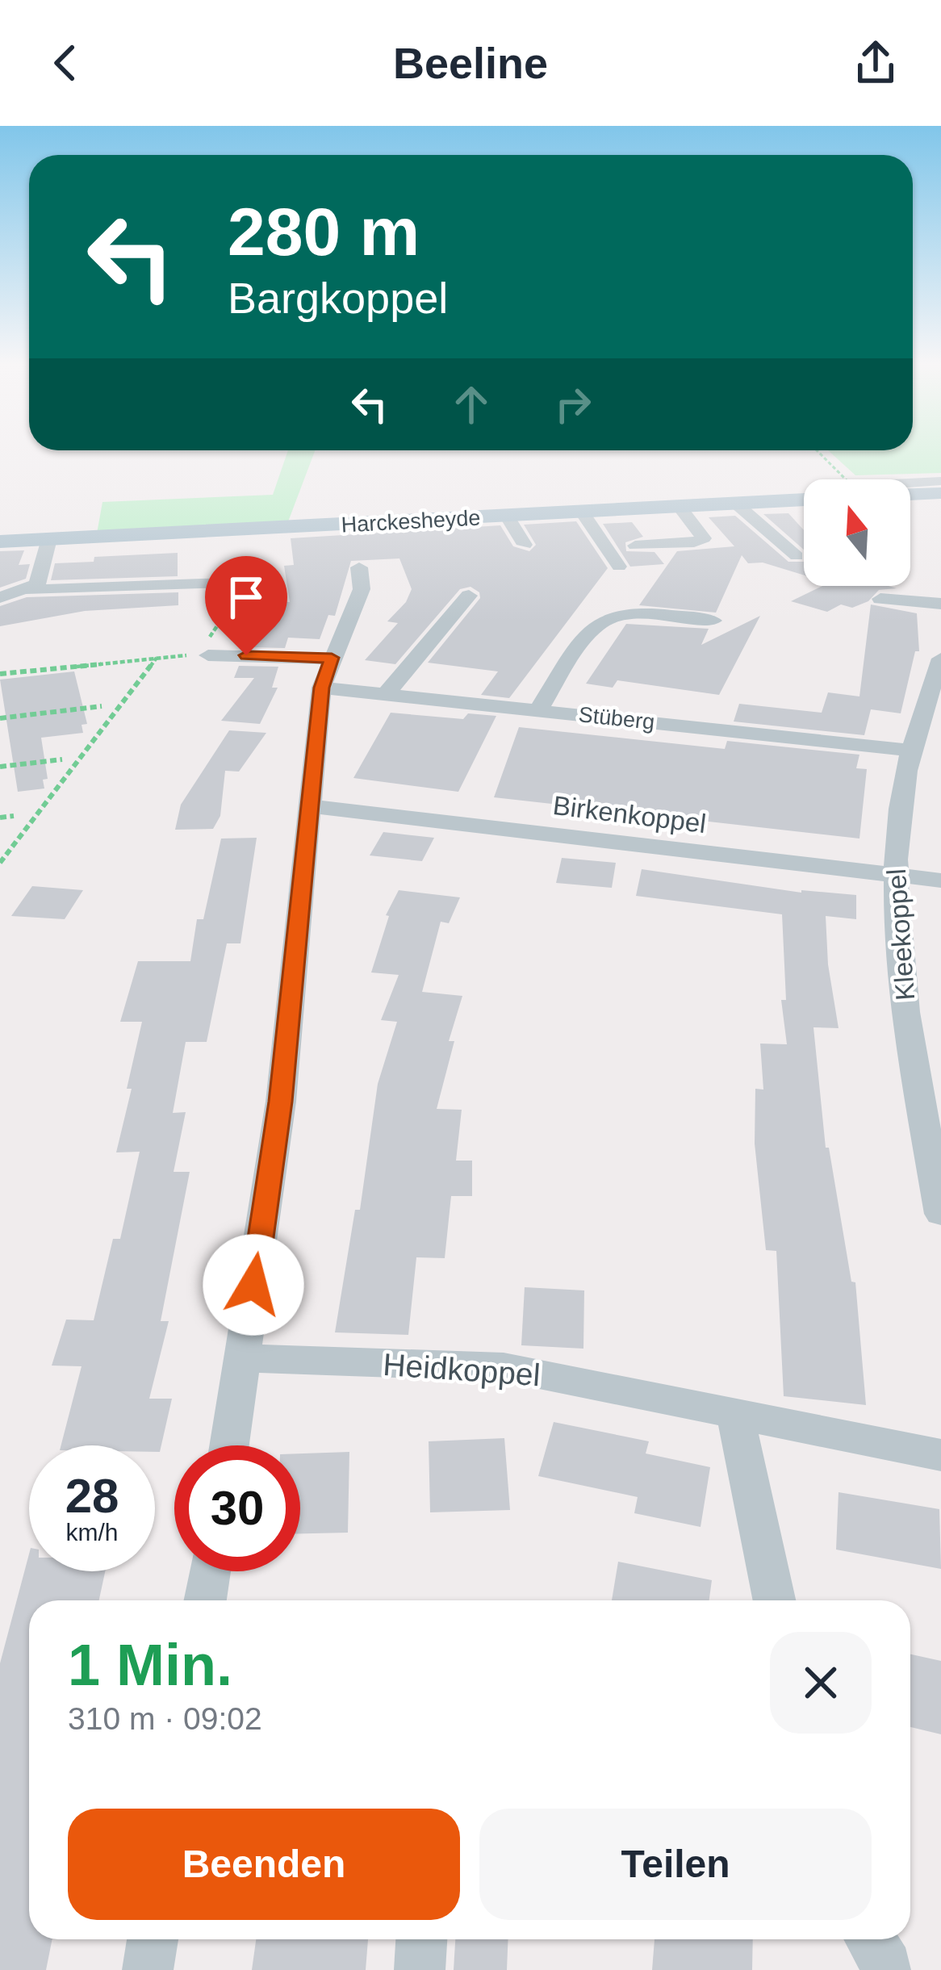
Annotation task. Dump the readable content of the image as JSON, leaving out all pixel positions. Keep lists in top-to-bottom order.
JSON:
{
  "streets": {
    "main road": ["Harckesheyde"],
    "street": [
      "Stüberg",
      "Birkenkoppel",
      "Kleekoppel",
      "Heidkoppel"
    ]
  },
  "crossings": [
    ["Stüberg", "Kleekoppel"],
    ["Birkenkoppel", "Kleekoppel"]
  ],
  "north": "top",
  "page": {
    "header": "Beeline",
    "turn": ["280 m", "Bargkoppel"],
    "speed": "28 km/h",
    "limit": "30",
    "heading": ["1 Min.", "310 m · 09:02"],
    "buttons": ["Beenden", "Teilen"]
  }
}
